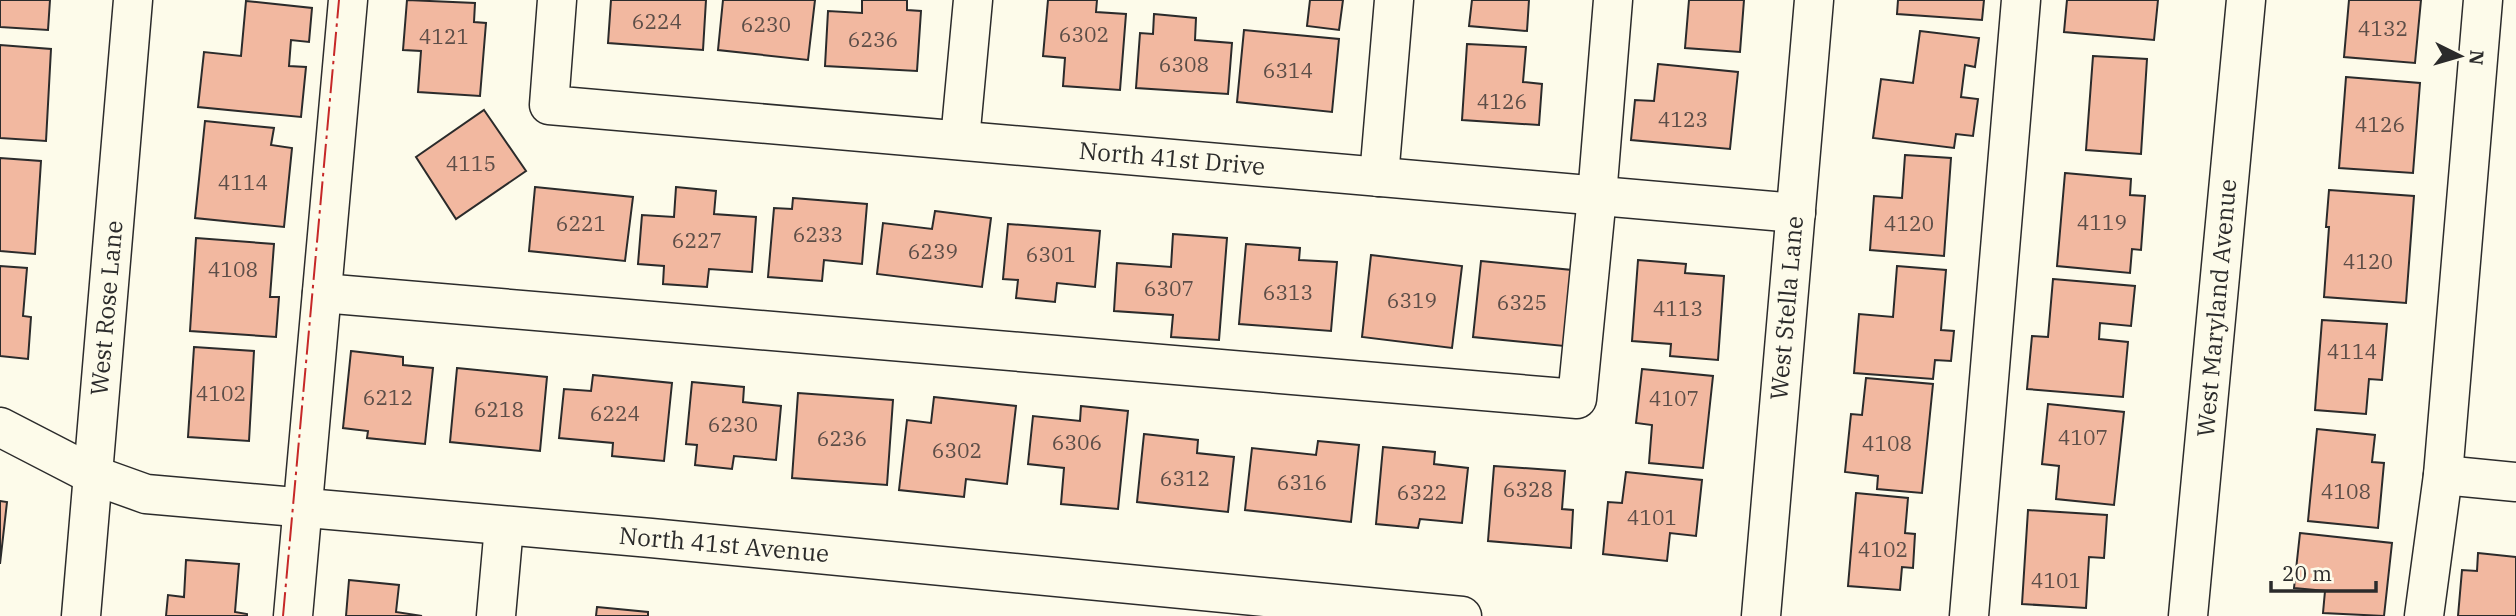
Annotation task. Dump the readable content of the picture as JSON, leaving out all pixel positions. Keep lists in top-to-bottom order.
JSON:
{
  "streets": {
    "street": [
      "North 41st Drive",
      "West Rose Lane",
      "West Stella Lane",
      "West Maryland Avenue",
      "North 41st Avenue"
    ]
  },
  "crossings": [
    ["North 41st Drive", "West Stella Lane"],
    ["West Rose Lane", "North 41st Avenue"]
  ],
  "house_numbers": [
    "6224",
    "6230",
    "4132",
    "6302",
    "4121",
    "6236",
    "6308",
    "6314",
    "4126",
    "4123",
    "4126",
    "4115",
    "4114",
    "4119",
    "6221",
    "4120",
    "6233",
    "6227",
    "6239",
    "6301",
    "4120",
    "4108",
    "6307",
    "6313",
    "6319",
    "6325",
    "4113",
    "4114",
    "4102",
    "6212",
    "4107",
    "6218",
    "6224",
    "6230",
    "4107",
    "6236",
    "6306",
    "4108",
    "6302",
    "6312",
    "6316",
    "6328",
    "4108",
    "6322",
    "4101",
    "4102",
    "4101"
  ],
  "scale_bar": "20 m",
  "north": "right"
}
